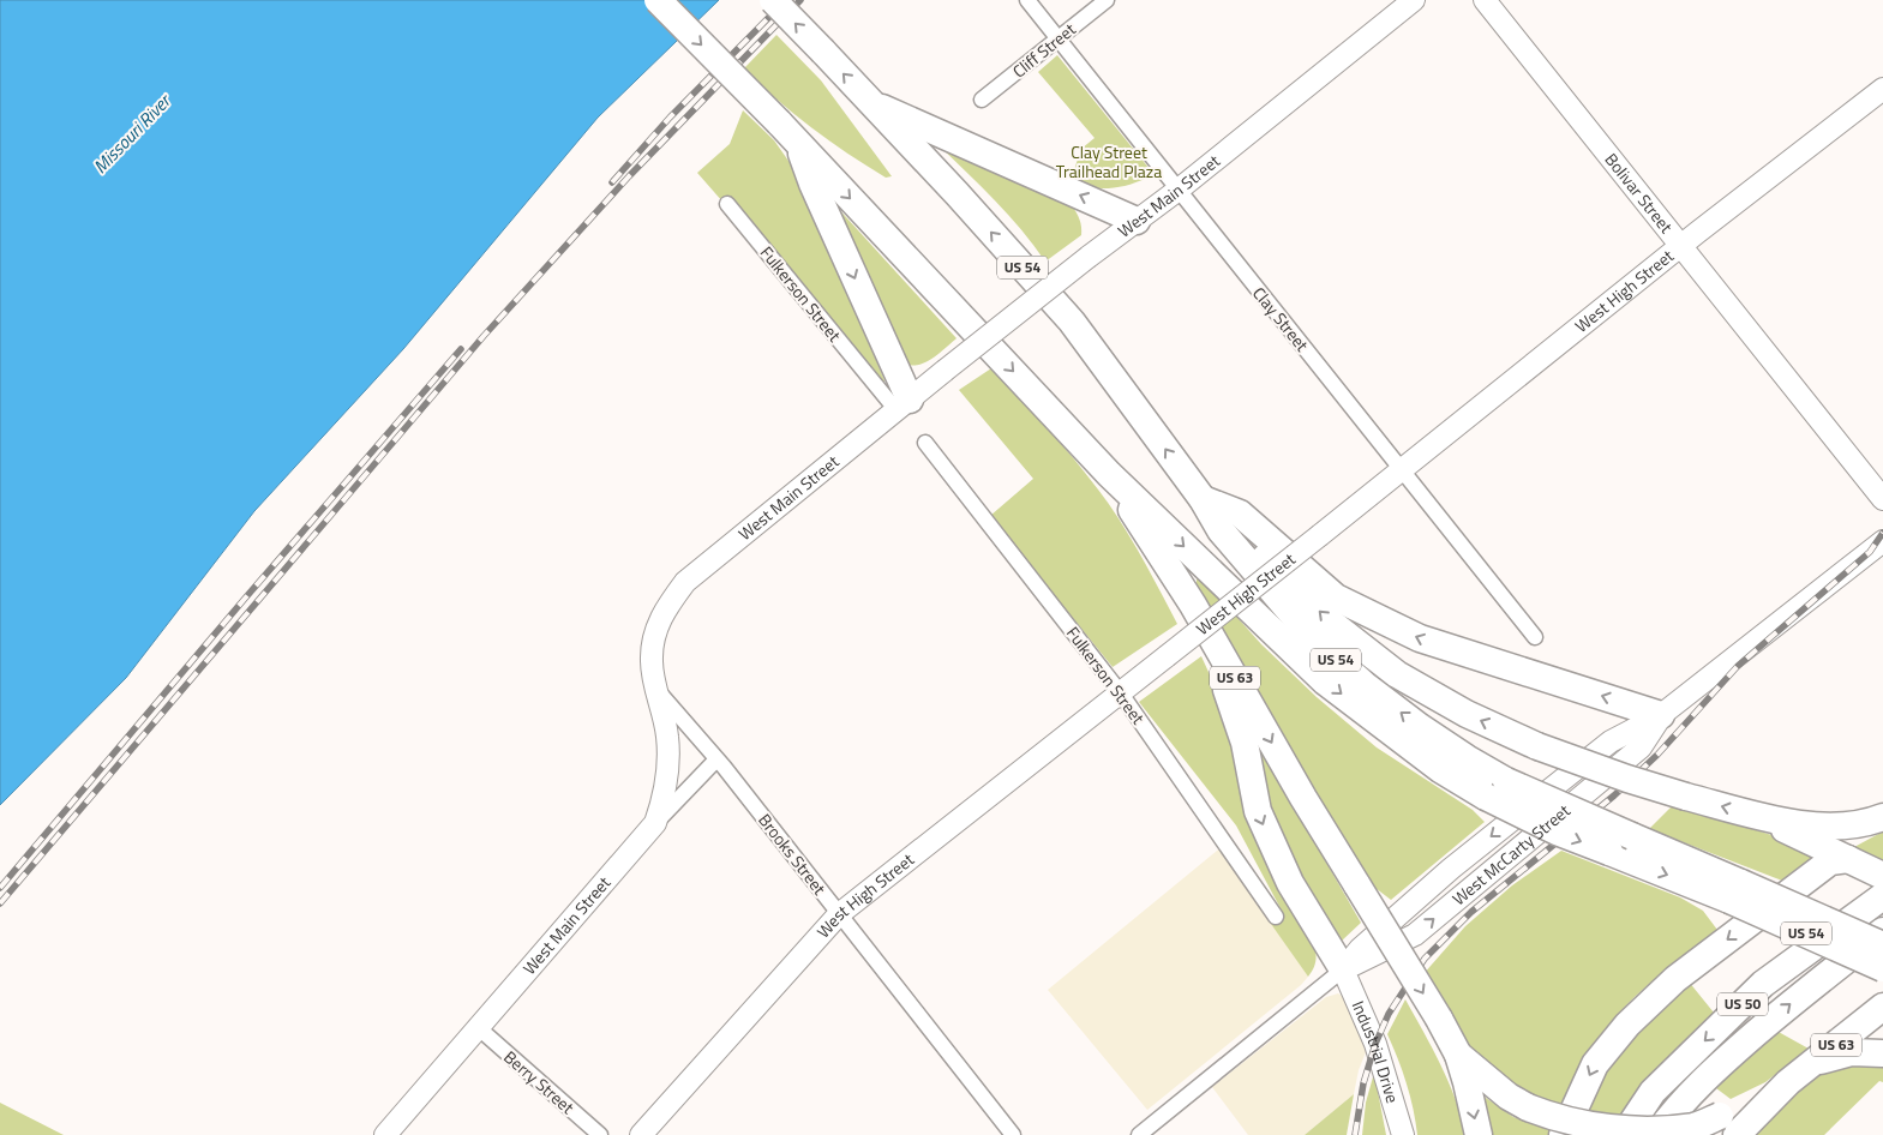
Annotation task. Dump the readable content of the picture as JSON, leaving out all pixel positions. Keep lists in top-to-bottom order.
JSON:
{
  "streets": {
    "highway": ["US 54", "US 63", "US 50"],
    "main road": [
      "Bolivar Street",
      "West Main Street",
      "West High Street",
      "West McCarty Street",
      "Industrial Drive"
    ],
    "street": [
      "Cliff Street",
      "Fulkerson Street",
      "Clay Street",
      "Brooks Street",
      "Berry Street"
    ]
  },
  "crossings": [
    ["Cliff Street", "Clay Street"],
    ["Bolivar Street", "West High Street"],
    ["West Main Street", "Fulkerson Street"],
    ["West Main Street", "Clay Street"],
    ["West Main Street", "Brooks Street"],
    ["West Main Street", "Berry Street"],
    ["US 54", "US 63"],
    ["West High Street", "Fulkerson Street"],
    ["West High Street", "Clay Street"],
    ["West High Street", "Brooks Street"],
    ["West McCarty Street", "Industrial Drive"]
  ],
  "water": ["Missouri River"],
  "parks": ["Clay Street Trailhead Plaza"]
}
